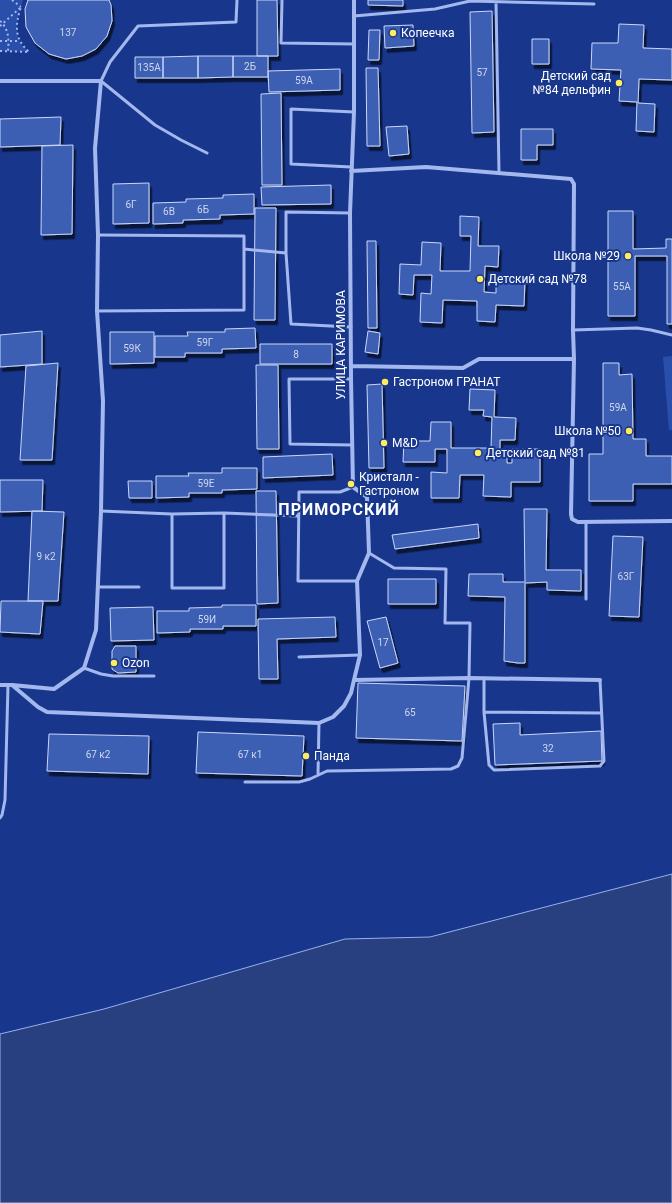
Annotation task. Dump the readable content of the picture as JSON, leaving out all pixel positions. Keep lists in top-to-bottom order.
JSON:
{
  "streets": {
    "street": ["УЛИЦА КАРИМОВА"]
  },
  "districts": ["ПРИМОРСКИЙ"],
  "places": [
    "Копеечка",
    "Детский сад №84 дельфин",
    "Школа №29",
    "Детский сад №78",
    "Гастроном ГРАНАТ",
    "Школа №50",
    "M&D",
    "Детский сад №81",
    "Кристалл - Гастроном",
    "Ozon",
    "Панда"
  ],
  "house_numbers": [
    "137",
    "2Б",
    "135А",
    "57",
    "59А",
    "6Г",
    "6Б",
    "6В",
    "55А",
    "59Г",
    "59К",
    "8",
    "59А",
    "59Е",
    "9 к2",
    "63Г",
    "59И",
    "17",
    "65",
    "32",
    "67 к2",
    "67 к1"
  ]
}
